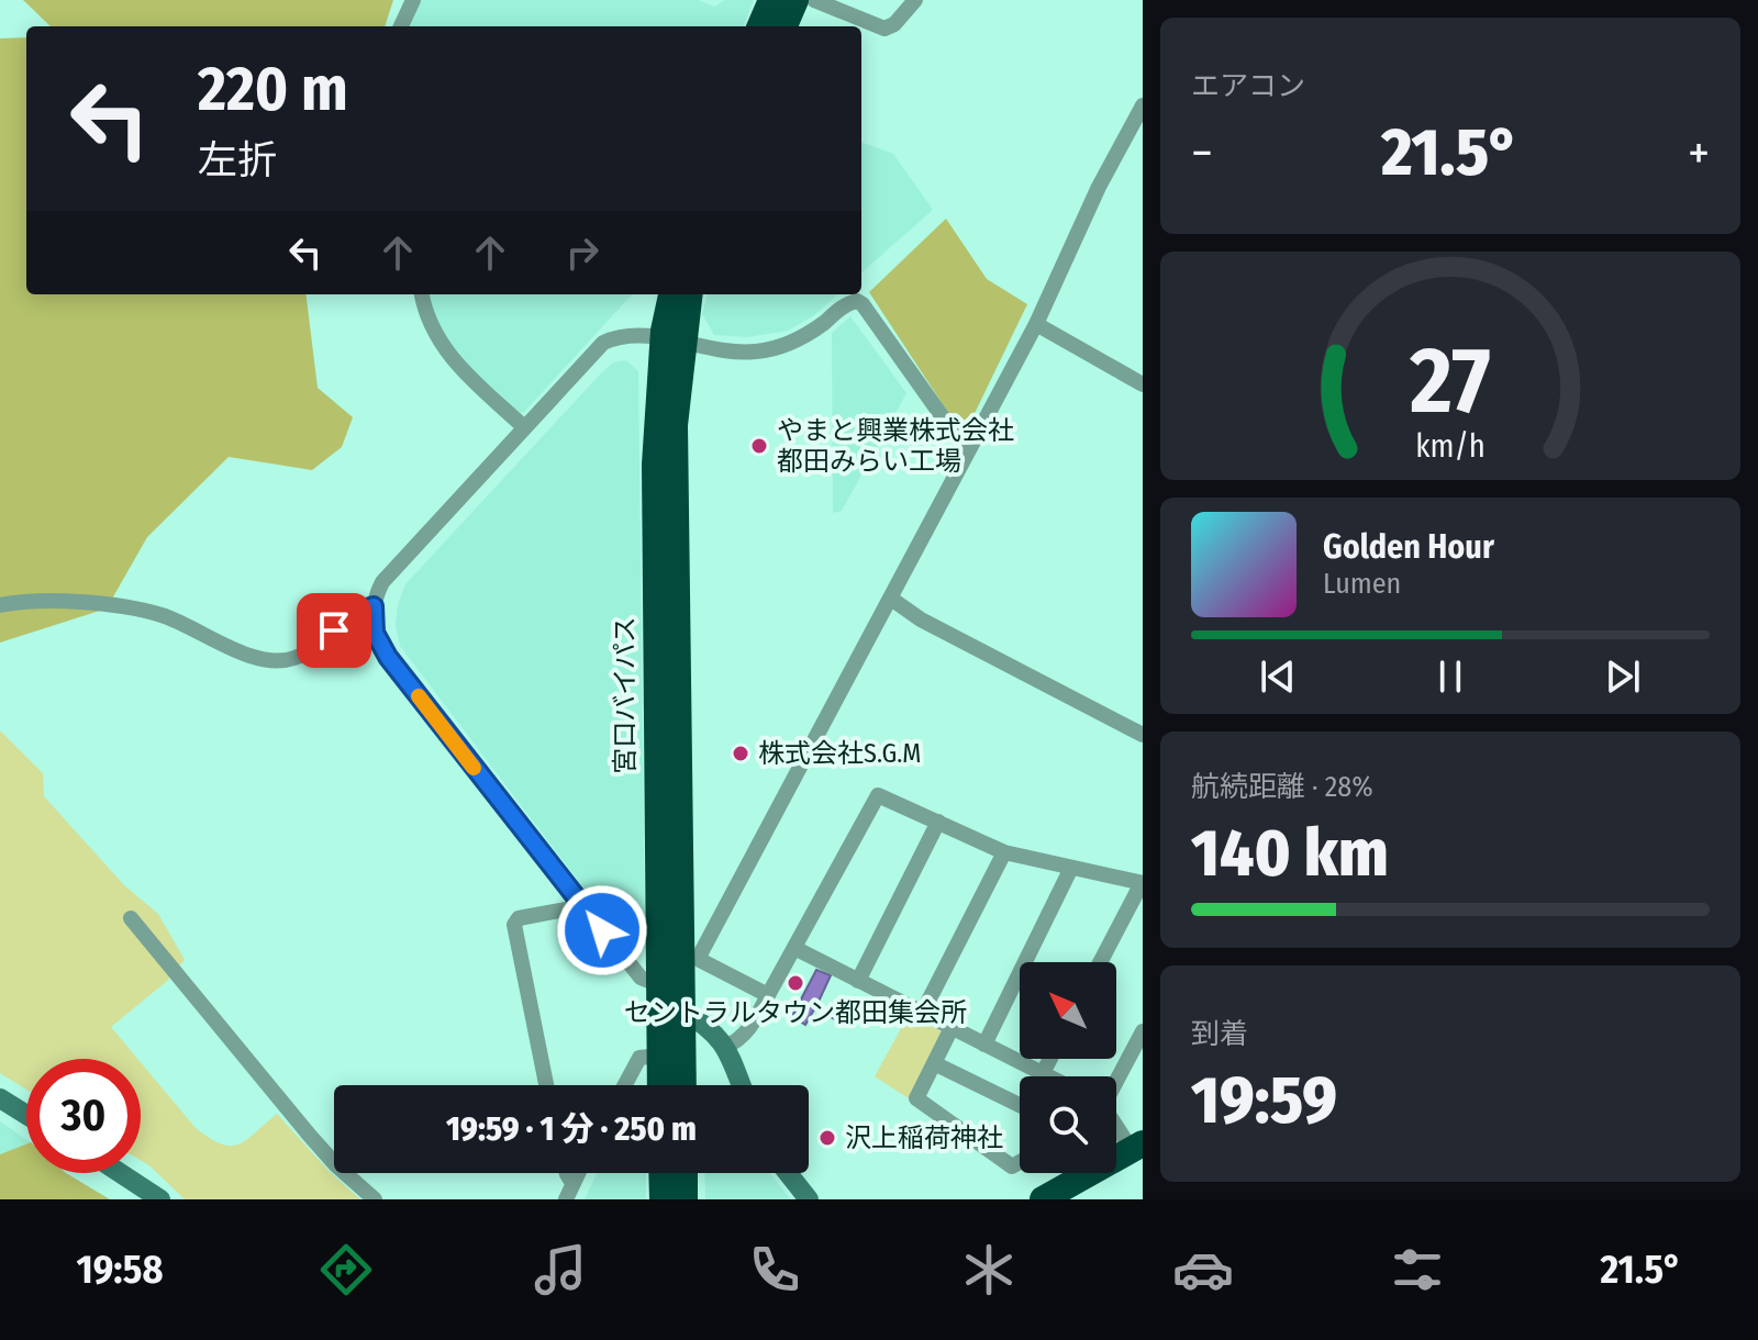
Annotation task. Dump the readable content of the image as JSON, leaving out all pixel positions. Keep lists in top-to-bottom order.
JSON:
{
  "streets": {
    "highway": ["宮口バイパス"]
  },
  "places": [
    "やまと興業株式会社 都田みらい工場",
    "株式会社S.G.M",
    "セントラルタウン都田集会所",
    "沢上稲荷神社"
  ],
  "north": "top left",
  "page": {
    "tile": [
      "エアコン",
      ["航続距離 · 28%", "140 km"],
      ["到着", "19:59"]
    ],
    "turn": ["220 m", "左折"],
    "heat": ["−", "21.5°", "+"],
    "song": ["Golden Hour", "Lumen"],
    "limit": "30",
    "trip": "19:59 · 1 分 · 250 m",
    "tabs": ["19:58", "21.5°"],
    "gauge": ["27", "km/h"]
  }
}
